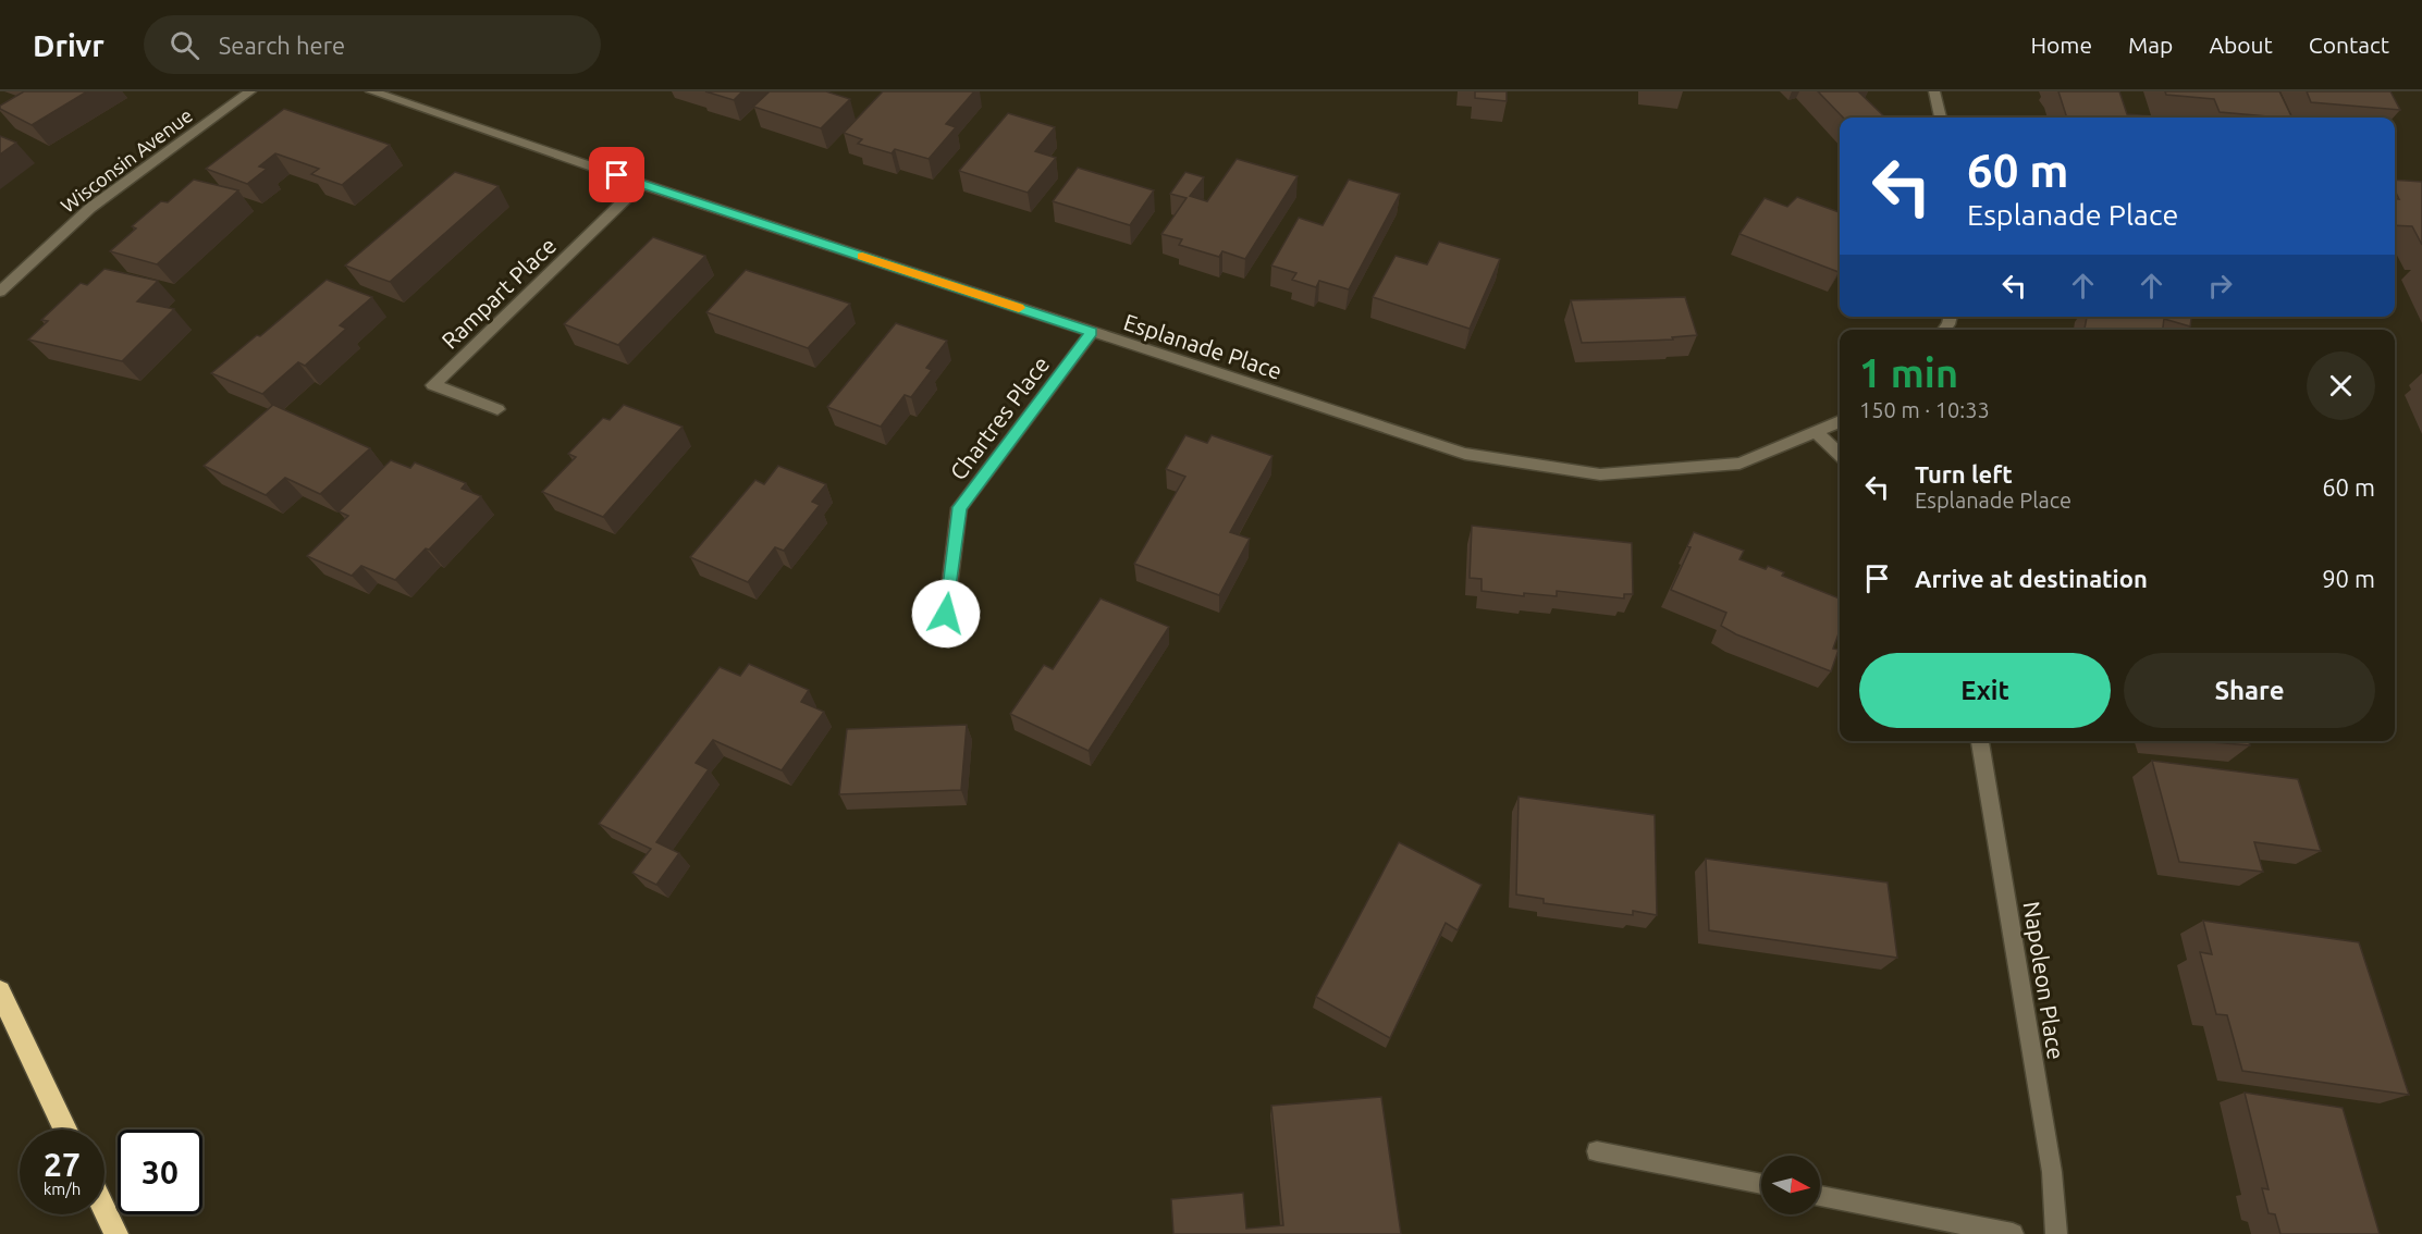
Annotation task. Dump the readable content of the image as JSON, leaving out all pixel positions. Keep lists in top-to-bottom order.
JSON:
{
  "streets": {
    "street": [
      "Wisconsin Avenue",
      "Rampart Place",
      "Esplanade Place",
      "Chartres Place",
      "Napoleon Place"
    ]
  },
  "crossings": [
    ["Rampart Place", "Esplanade Place"],
    ["Esplanade Place", "Chartres Place"]
  ],
  "north": "right",
  "page": {
    "header": "Drivr",
    "search": "Search here",
    "nav": [
      "Home",
      "Map",
      "About",
      "Contact"
    ],
    "turn": ["60 m", "Esplanade Place"],
    "heading": ["1 min", "150 m · 10:33"],
    "list": [
      {
        "name": "Turn left",
        "note": "Esplanade Place",
        "value": "60 m"
      },
      {
        "name": "Arrive at destination",
        "value": "90 m"
      }
    ],
    "buttons": ["Exit", "Share"],
    "speed": "27 km/h",
    "limit": "30"
  }
}
